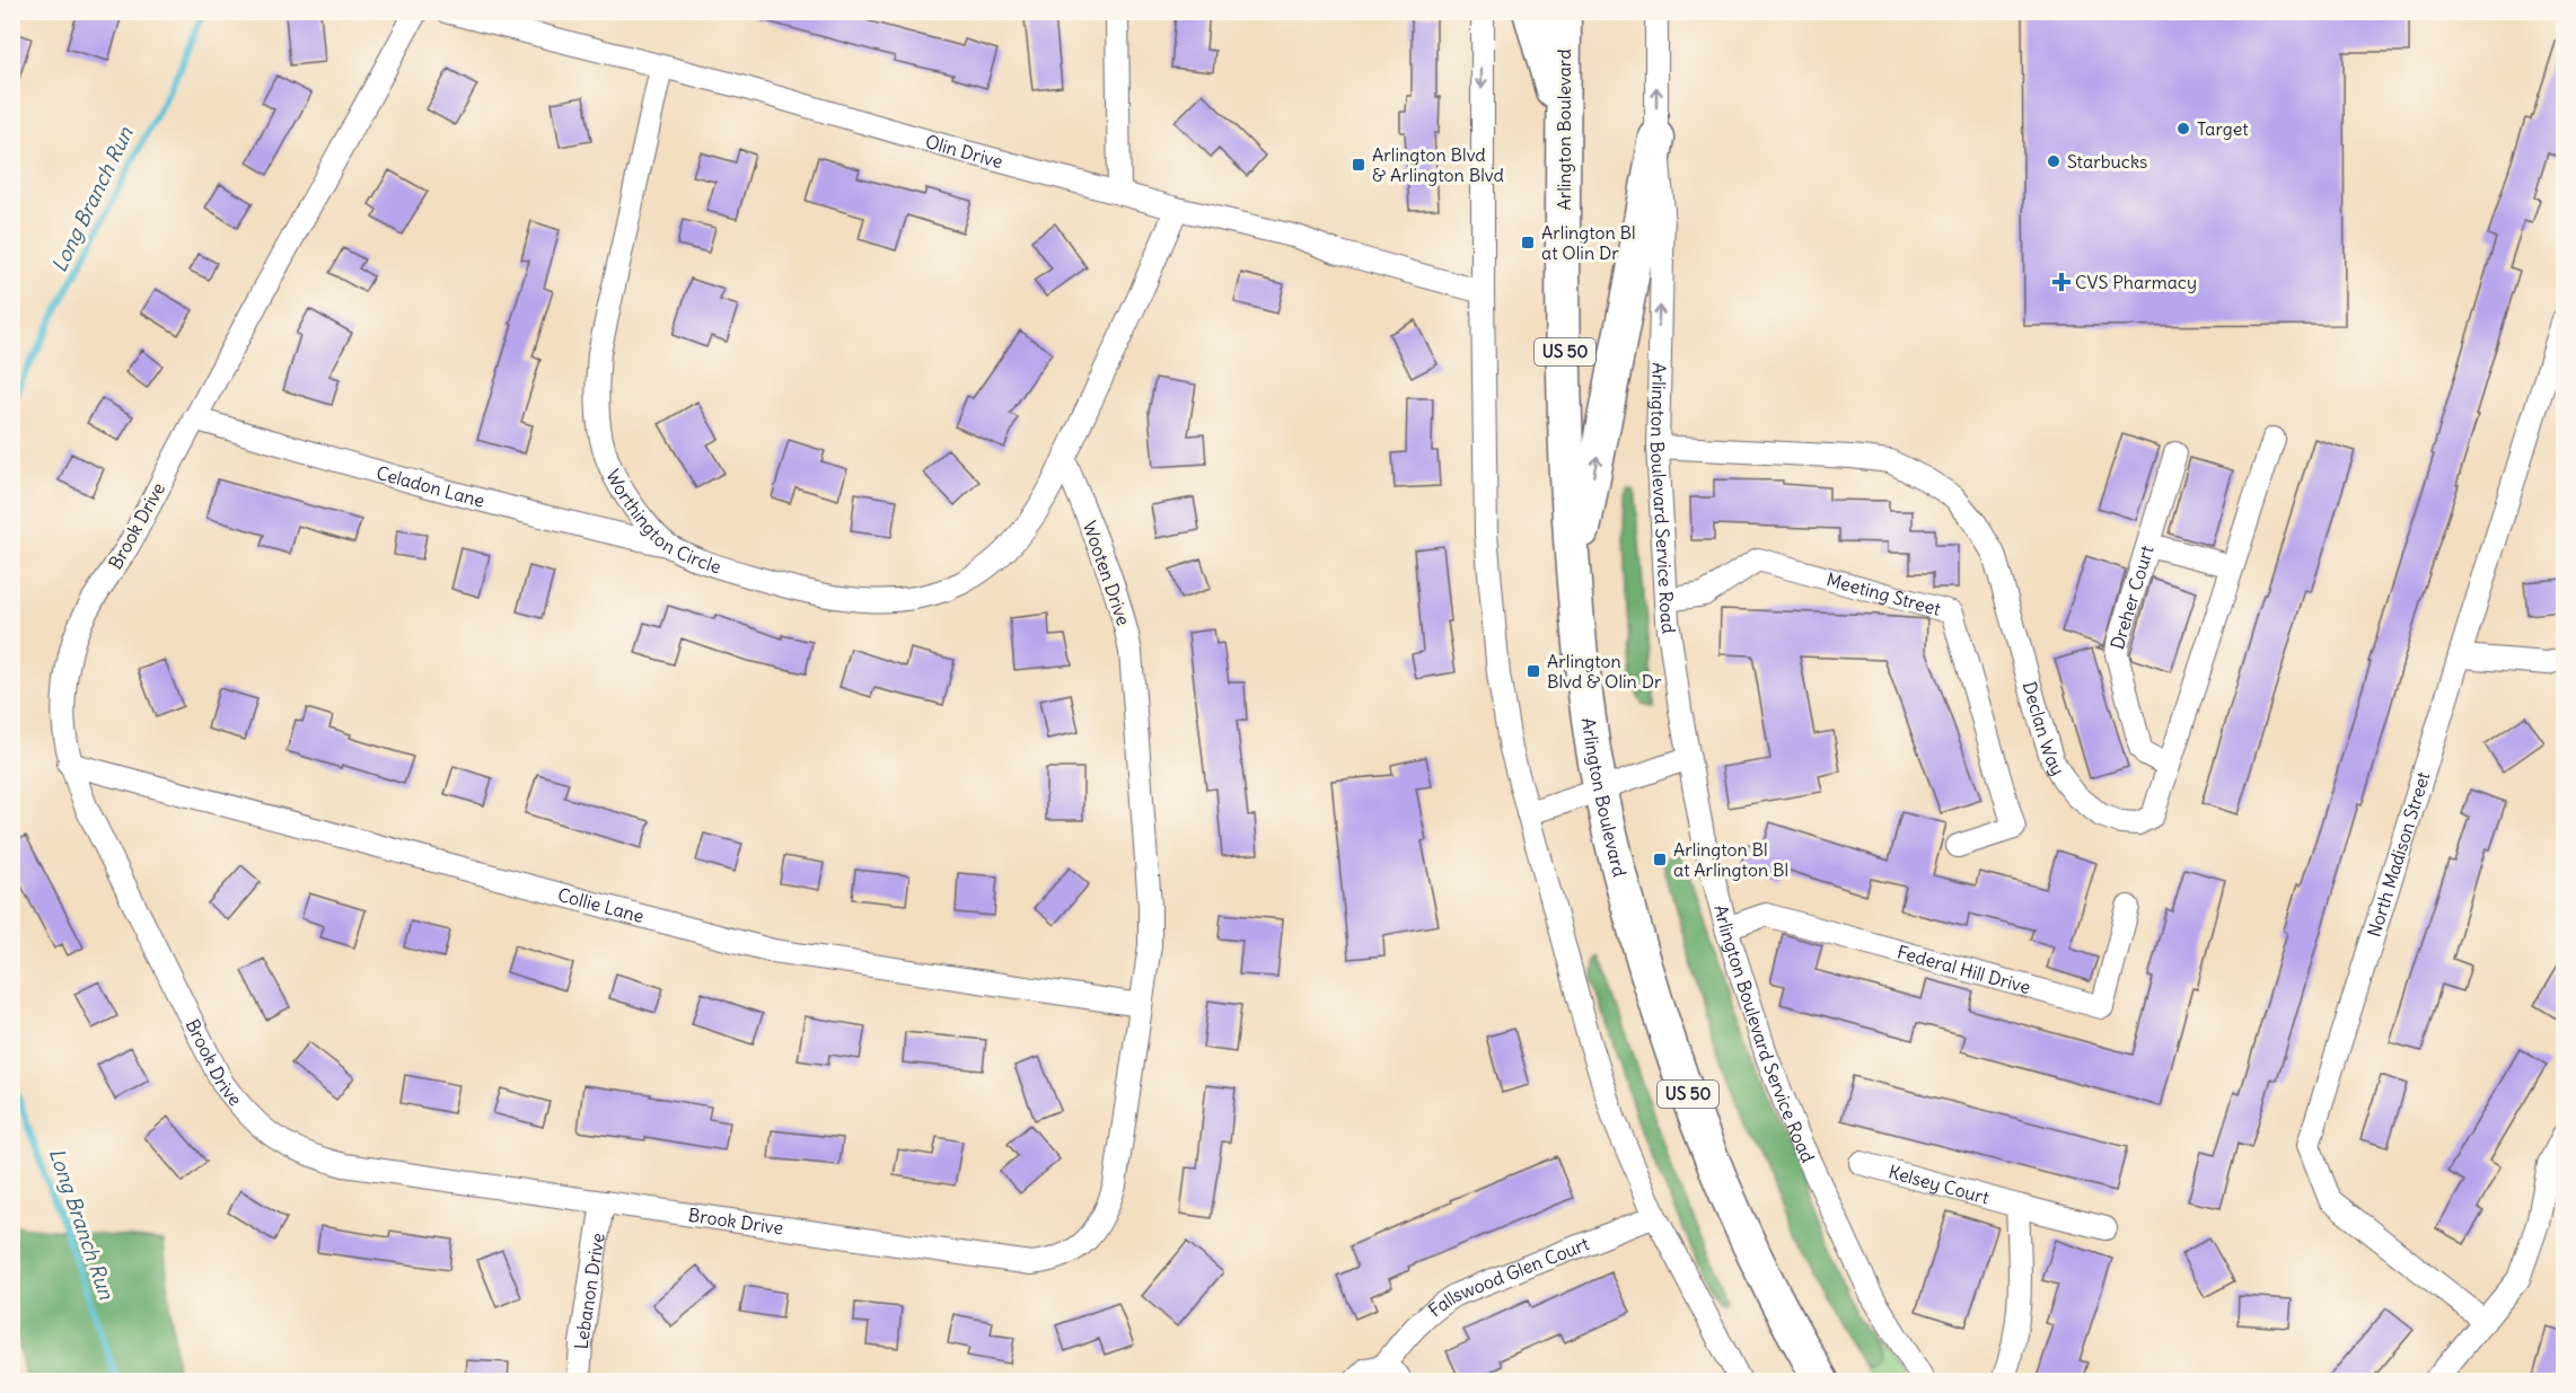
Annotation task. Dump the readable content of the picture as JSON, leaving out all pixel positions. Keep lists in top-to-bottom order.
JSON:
{
  "streets": {
    "highway": ["Arlington Boulevard", "US 50"],
    "street": [
      "Olin Drive",
      "Celadon Lane",
      "Arlington Boulevard Service Road",
      "Worthington Circle",
      "Brook Drive",
      "Wooten Drive",
      "Meeting Street",
      "Dreher Court",
      "Declan Way",
      "North Madison Street",
      "Collie Lane",
      "Federal Hill Drive",
      "Kelsey Court",
      "Fallswood Glen Court",
      "Lebanon Drive"
    ]
  },
  "crossings": [
    ["Olin Drive", "Worthington Circle"],
    ["Celadon Lane", "Worthington Circle"],
    ["Celadon Lane", "Brook Drive"],
    ["Arlington Boulevard Service Road", "Meeting Street"],
    ["Arlington Boulevard Service Road", "Declan Way"],
    ["Arlington Boulevard Service Road", "Federal Hill Drive"],
    ["Worthington Circle", "Wooten Drive"],
    ["Brook Drive", "Wooten Drive"],
    ["Brook Drive", "Collie Lane"],
    ["Brook Drive", "Lebanon Drive"],
    ["Wooten Drive", "Collie Lane"],
    ["Dreher Court", "Declan Way"]
  ],
  "water": ["Long Branch Run"],
  "places": {
    "other": ["Target", "Starbucks"],
    "transit": [
      "Arlington Blvd & Arlington Blvd",
      "Arlington Bl at Olin Dr",
      "Arlington Blvd & Olin Dr",
      "Arlington Bl at Arlington Bl"
    ],
    "health": ["CVS Pharmacy"]
  }
}
